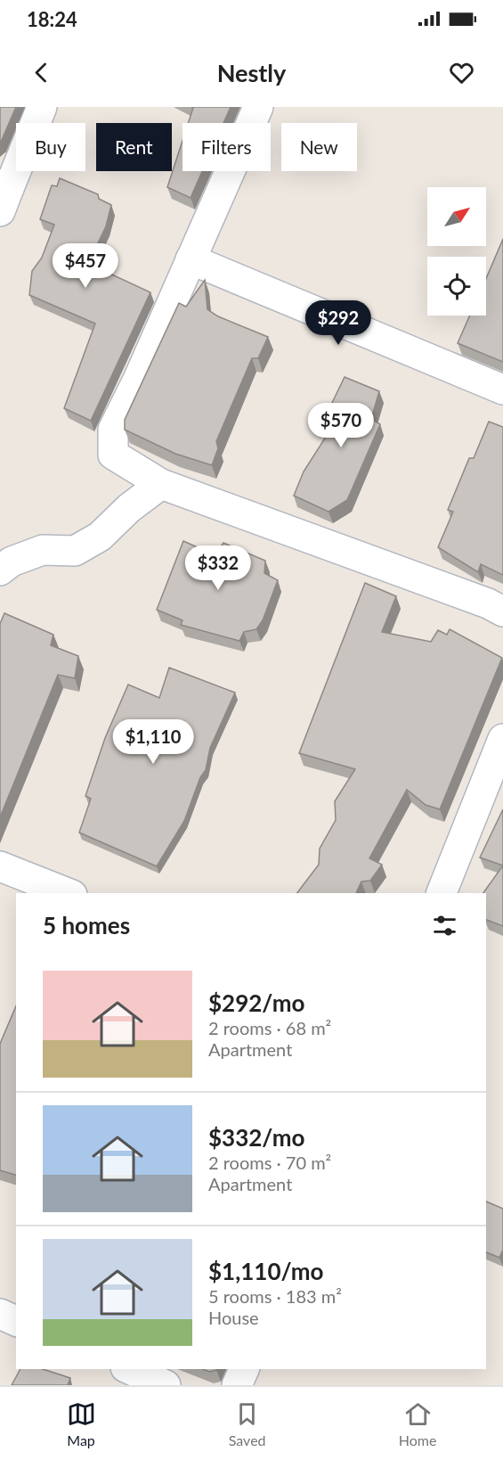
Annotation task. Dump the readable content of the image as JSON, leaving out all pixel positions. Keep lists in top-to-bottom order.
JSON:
{
  "north": "top right",
  "page": {
    "status": "18:24",
    "header": "Nestly",
    "chip": [
      "Buy",
      "Rent",
      "Filters",
      "New"
    ],
    "price": [
      "$457",
      "$292",
      "$570",
      "$332",
      "$1,110"
    ],
    "heading": "5 homes",
    "list": [
      {
        "name": "$292/mo",
        "note": "2 rooms · 68 m² · Apartment"
      },
      {
        "name": "$332/mo",
        "note": "2 rooms · 70 m² · Apartment"
      },
      {
        "name": "$1,110/mo",
        "note": "5 rooms · 183 m² · House"
      }
    ],
    "tabs": ["Map", "Saved", "Home"]
  }
}
